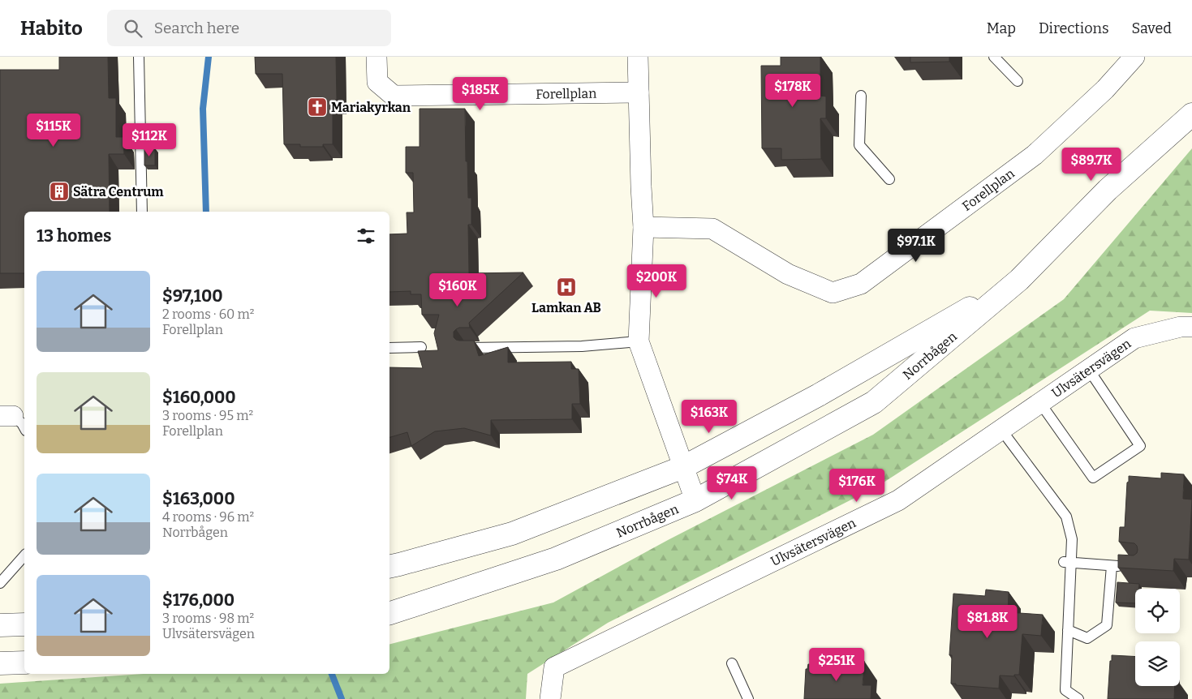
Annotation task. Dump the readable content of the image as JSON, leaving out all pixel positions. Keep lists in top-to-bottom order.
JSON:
{
  "streets": {
    "street": ["Forellplan", "Norrbågen", "Ulvsätersvägen"]
  },
  "places": {
    "church": ["Mariakyrkan"],
    "building": ["Sätra Centrum"],
    "hospital": ["Lamkan AB"]
  },
  "page": {
    "header": "Habito",
    "search": "Search here",
    "nav": ["Map", "Directions", "Saved"],
    "price": [
      "$178K",
      "$185K",
      "$115K",
      "$112K",
      "$89.7K",
      "$97.1K",
      "$200K",
      "$160K",
      "$163K",
      "$74K",
      "$176K",
      "$81.8K",
      "$251K"
    ],
    "heading": "13 homes",
    "list": [
      {
        "name": "$97,100",
        "note": "2 rooms · 60 m² · Forellplan"
      },
      {
        "name": "$160,000",
        "note": "3 rooms · 95 m² · Forellplan"
      },
      {
        "name": "$163,000",
        "note": "4 rooms · 96 m² · Norrbågen"
      },
      {
        "name": "$176,000",
        "note": "3 rooms · 98 m² · Ulvsätersvägen"
      }
    ]
  }
}
